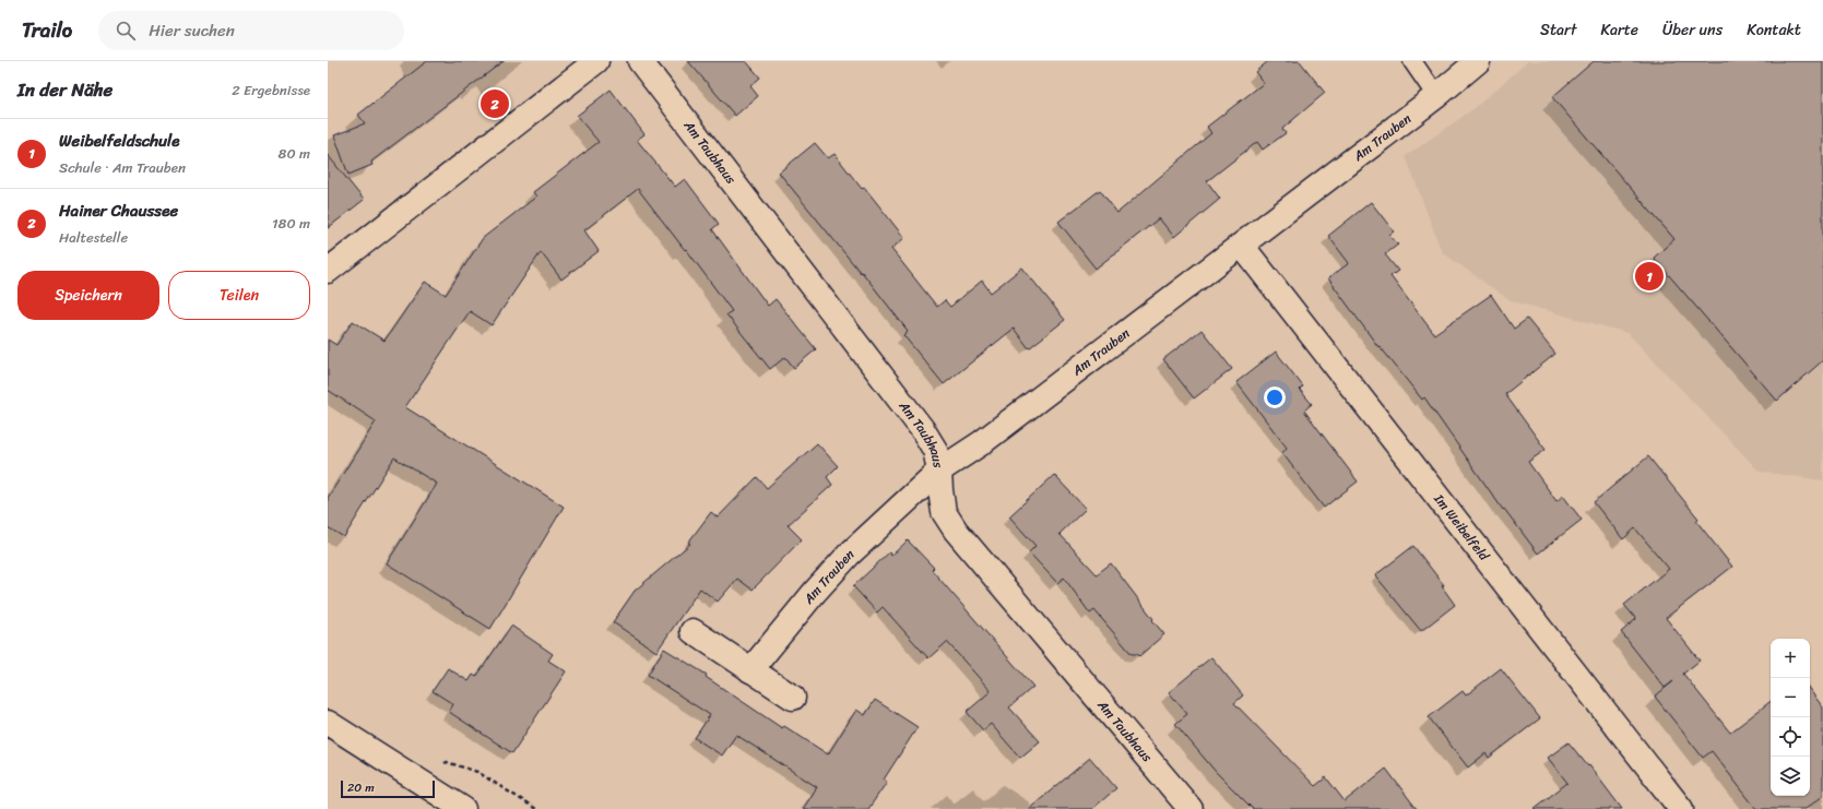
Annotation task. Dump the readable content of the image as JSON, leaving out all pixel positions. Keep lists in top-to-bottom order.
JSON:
{
  "streets": {
    "street": ["Am Trauben", "Am Taubhaus", "Im Weibelfeld"]
  },
  "crossings": [
    ["Am Trauben", "Am Taubhaus"],
    ["Am Trauben", "Im Weibelfeld"]
  ],
  "scale_bar": "20 m",
  "page": {
    "header": "Trailo",
    "search": "Hier suchen",
    "nav": [
      "Start",
      "Karte",
      "Über uns",
      "Kontakt"
    ],
    "heading": ["In der Nähe", "2 Ergebnisse"],
    "pins": ["2", "1"],
    "list": [
      {
        "mark": "1",
        "name": "Weibelfeldschule",
        "note": "Schule · Am Trauben",
        "value": "80 m"
      },
      {
        "mark": "2",
        "name": "Hainer Chaussee",
        "note": "Haltestelle",
        "value": "180 m"
      }
    ],
    "buttons": ["Speichern", "Teilen"],
    "map_buttons": ["+", "−"],
    "scale": "20 m"
  }
}
